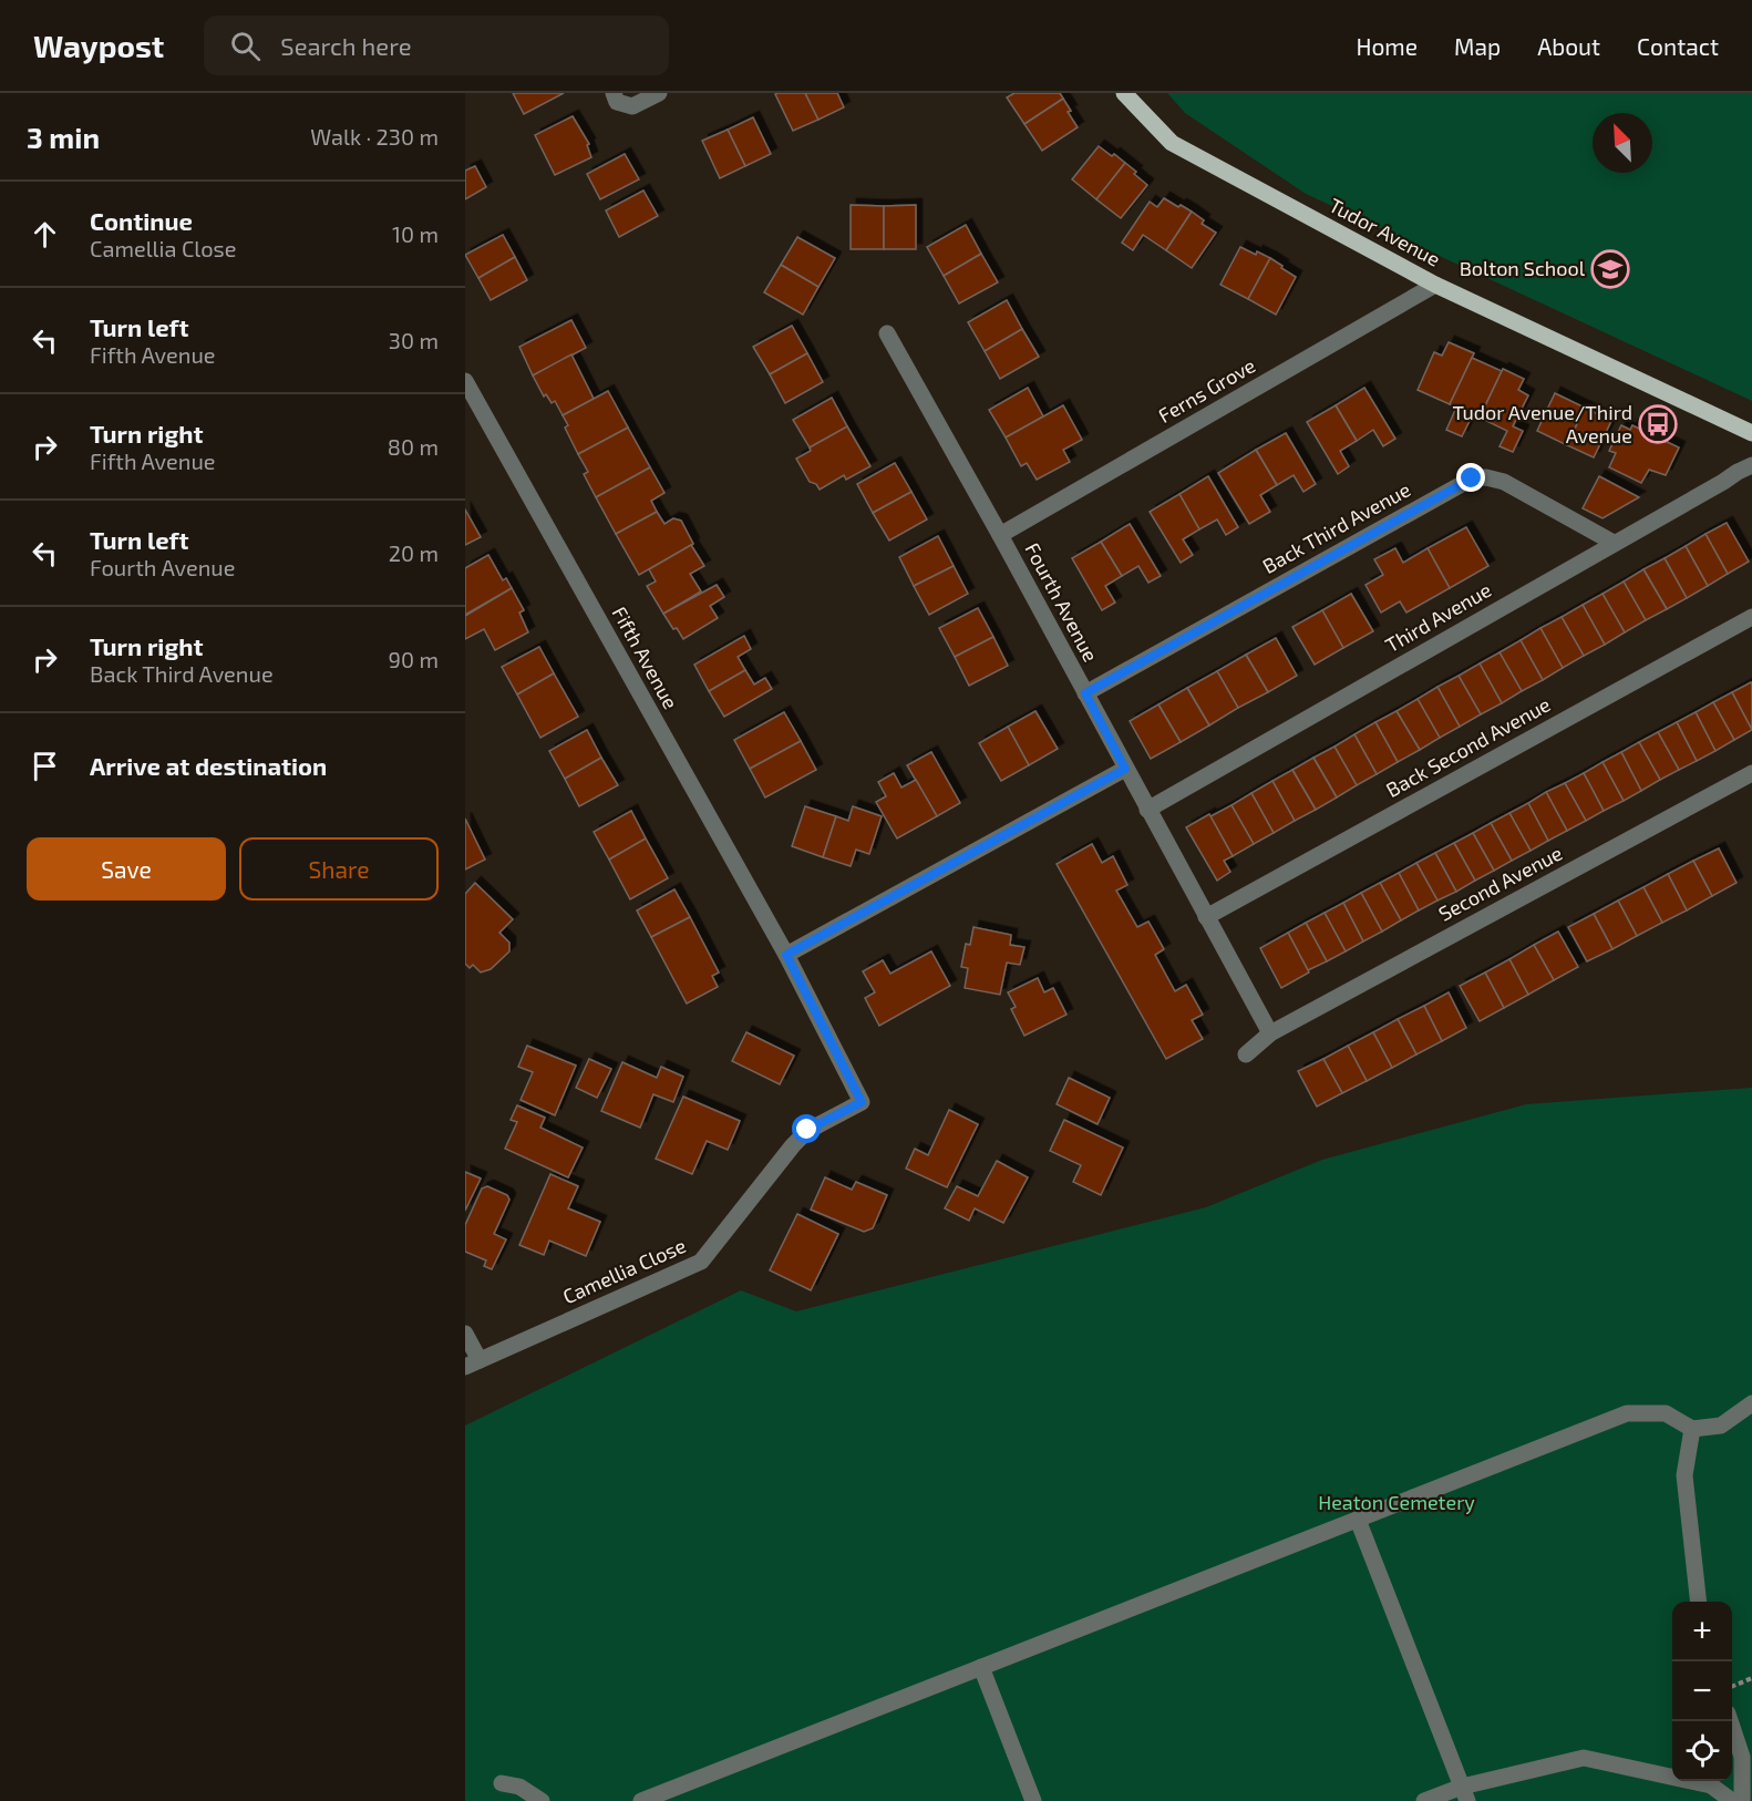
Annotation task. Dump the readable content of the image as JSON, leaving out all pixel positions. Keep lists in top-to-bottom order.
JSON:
{
  "streets": {
    "main road": ["Tudor Avenue"],
    "street": [
      "Ferns Grove",
      "Back Third Avenue",
      "Fourth Avenue",
      "Third Avenue",
      "Fifth Avenue",
      "Back Second Avenue",
      "Second Avenue",
      "Camellia Close"
    ]
  },
  "crossings": [
    ["Tudor Avenue", "Ferns Grove"],
    ["Ferns Grove", "Fourth Avenue"],
    ["Back Third Avenue", "Fourth Avenue"],
    ["Back Third Avenue", "Third Avenue"],
    ["Fourth Avenue", "Third Avenue"],
    ["Fourth Avenue", "Back Second Avenue"],
    ["Fourth Avenue", "Second Avenue"],
    ["Fifth Avenue", "Camellia Close"]
  ],
  "parks": ["Heaton Cemetery"],
  "places": {
    "school or university": ["Bolton School"],
    "bus stop": ["Tudor Avenue/Third Avenue"]
  },
  "north": "top left",
  "page": {
    "header": "Waypost",
    "search": "Search here",
    "nav": [
      "Home",
      "Map",
      "About",
      "Contact"
    ],
    "heading": ["3 min", "Walk · 230 m"],
    "list": [
      ["Continue", "Camellia Close", "10 m"],
      ["Turn left", "Fifth Avenue", "30 m"],
      ["Turn right", "Fifth Avenue", "80 m"],
      ["Turn left", "Fourth Avenue", "20 m"],
      ["Turn right", "Back Third Avenue", "90 m"],
      "Arrive at destination"
    ],
    "buttons": ["Save", "Share"],
    "map_buttons": ["+", "−"]
  }
}
